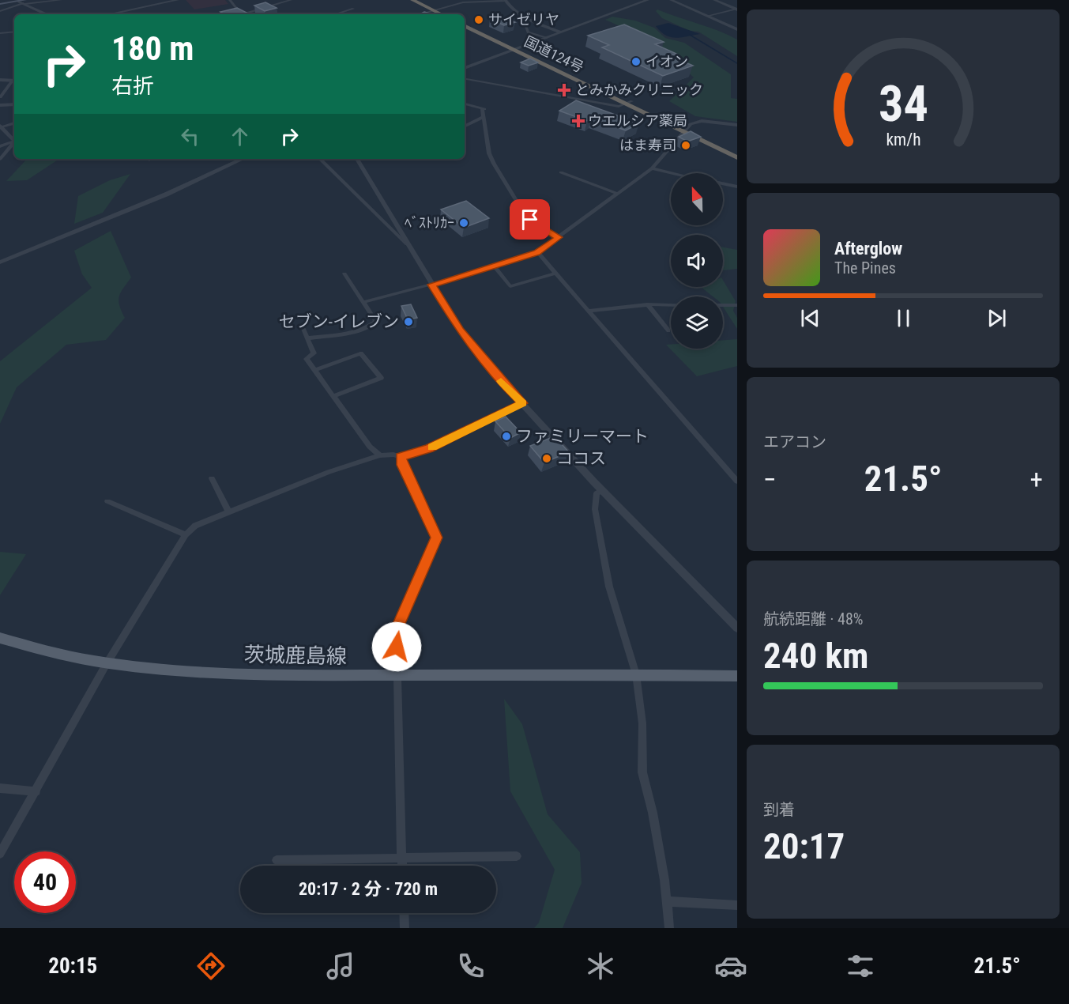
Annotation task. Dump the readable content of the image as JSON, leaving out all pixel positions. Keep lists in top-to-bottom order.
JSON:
{
  "streets": {
    "highway": ["国道124号"],
    "main road": ["茨城鹿島線"]
  },
  "places": {
    "other": [
      "サイゼリヤ",
      "イオン",
      "はま寿司",
      "ﾍﾞｽﾄﾘｶｰ",
      "セブン-イレブン",
      "ファミリーマート",
      "ココス"
    ],
    "health": ["とみかみクリニック", "ウエルシア薬局"]
  },
  "north": "top",
  "page": {
    "turn": ["180 m", "右折"],
    "song": ["Afterglow", "The Pines"],
    "tile": [
      "エアコン",
      ["航続距離 · 48%", "240 km"],
      ["到着", "20:17"]
    ],
    "heat": ["−", "21.5°", "+"],
    "limit": "40",
    "trip": "20:17 · 2 分 · 720 m",
    "tabs": ["20:15", "21.5°"],
    "gauge": ["34", "km/h"]
  }
}
